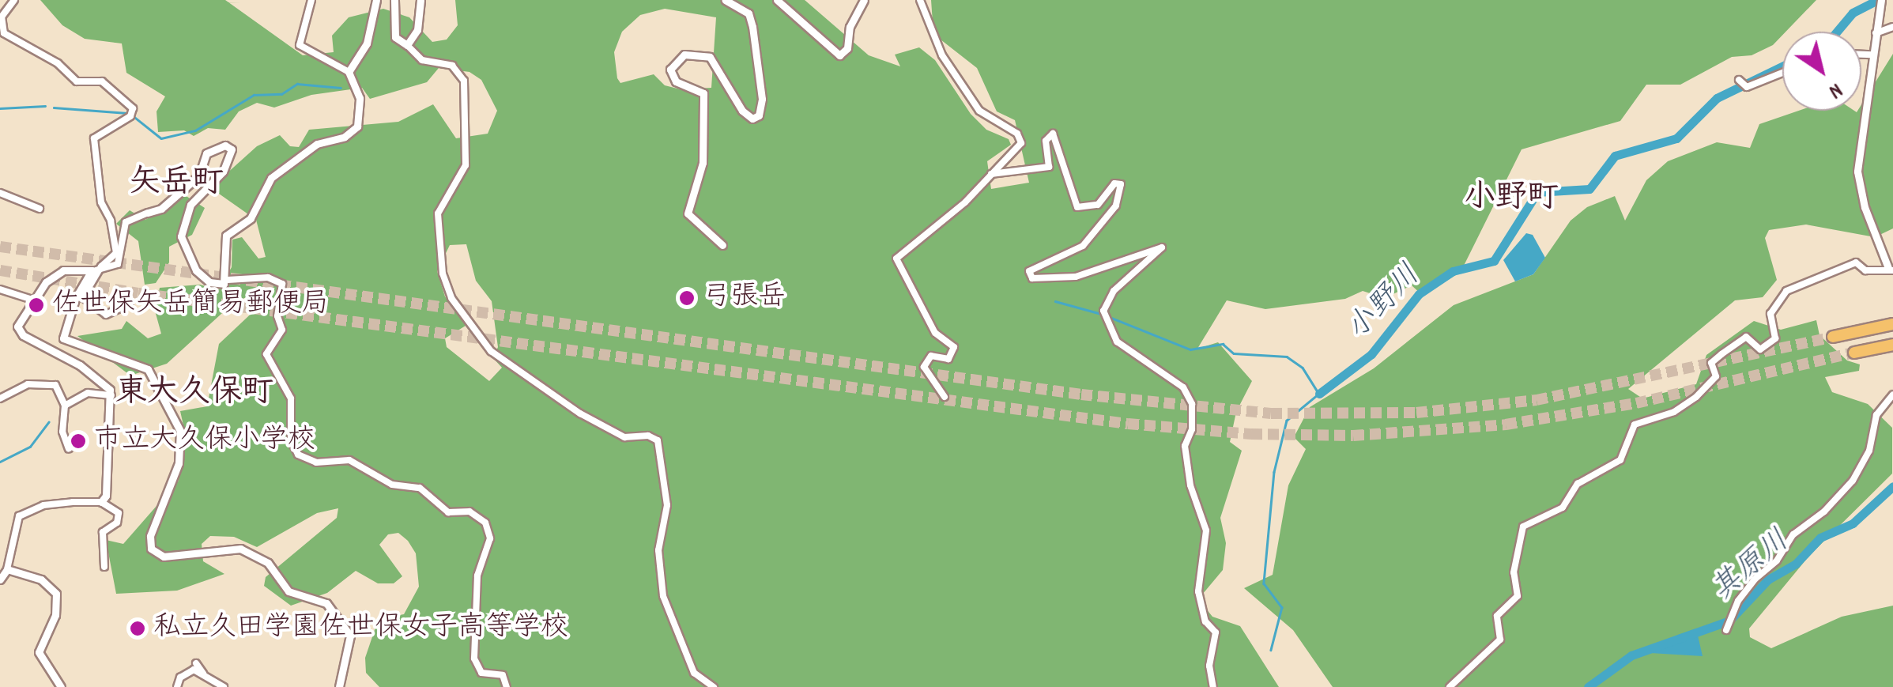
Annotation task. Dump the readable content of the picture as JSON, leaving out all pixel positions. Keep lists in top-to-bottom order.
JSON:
{
  "districts": ["矢岳町", "小野町", "東大久保町"],
  "water": ["小野川", "其原川"],
  "places": [
    "弓張岳",
    "佐世保矢岳簡易郵便局",
    "市立大久保小学校",
    "私立久田学園佐世保女子高等学校"
  ],
  "north": "bottom right"
}
